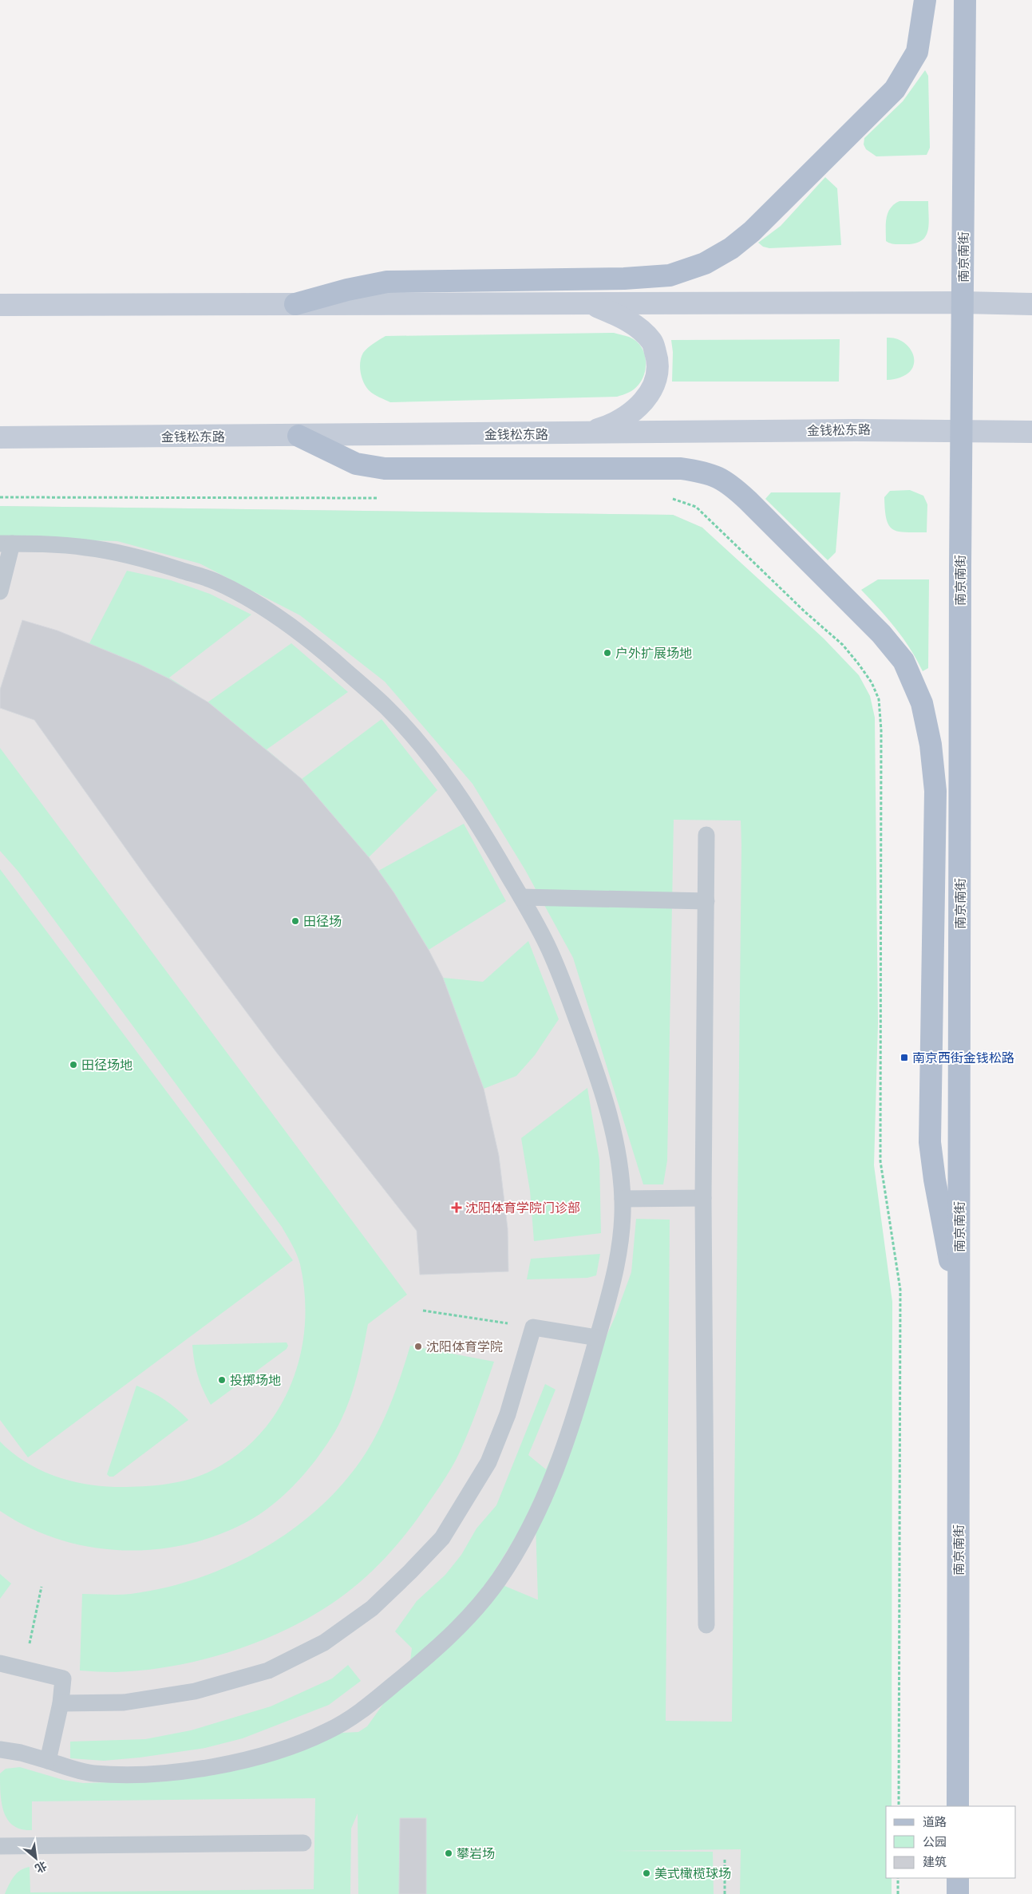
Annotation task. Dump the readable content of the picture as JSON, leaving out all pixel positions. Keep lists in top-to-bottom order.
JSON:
{
  "streets": {
    "main road": ["南京南街", "金钱松东路"]
  },
  "crossings": [
    ["南京南街", "金钱松东路"]
  ],
  "places": {
    "other": [
      "户外扩展场地",
      "田径场",
      "田径场地",
      "沈阳体育学院",
      "投掷场地",
      "攀岩场",
      "美式橄榄球场"
    ],
    "transit": ["南京西街金钱松路"],
    "health": ["沈阳体育学院门诊部"]
  },
  "legend": ["道路", "公园", "建筑"],
  "north": "bottom right"
}
